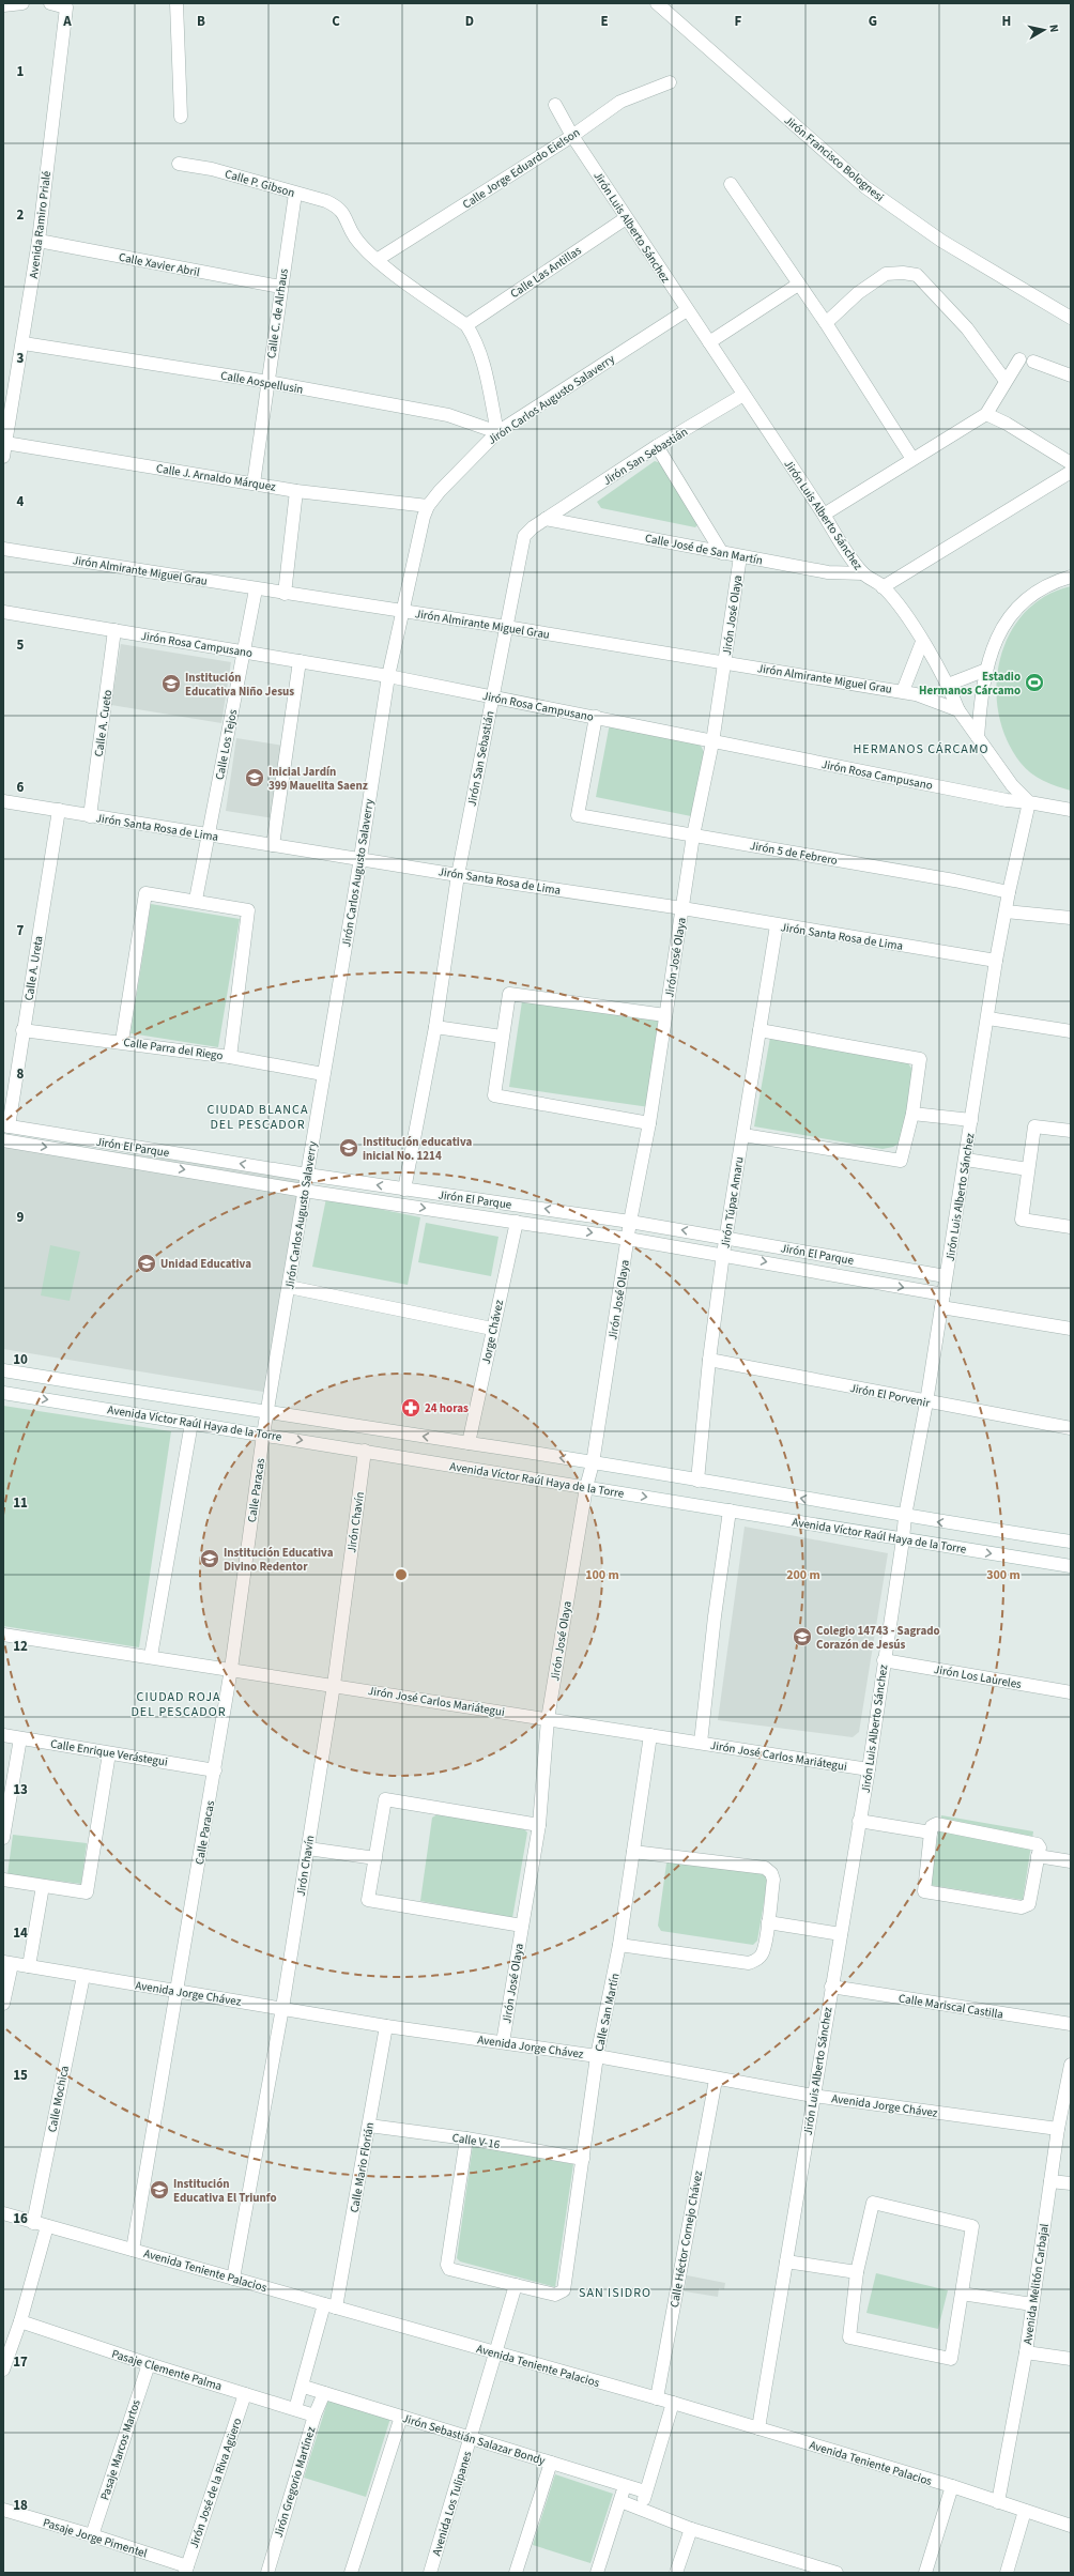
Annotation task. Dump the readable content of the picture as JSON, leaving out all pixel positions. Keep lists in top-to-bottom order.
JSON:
{
  "streets": {
    "street": [
      "Jirón Francisco Bolognesi",
      "Calle Jorge Eduardo Eielson",
      "Calle P. Gibson",
      "Avenida Ramiro Prialé",
      "Jirón Luis Alberto Sánchez",
      "Calle Xavier Abril",
      "Calle Las Antillas",
      "Calle C. de Alrhaus",
      "Calle Aospellusin",
      "Jirón Carlos Augusto Salaverry",
      "Jirón San Sebastián",
      "Calle J. Arnaldo Márquez",
      "Calle José de San Martín",
      "Jirón Almirante Miguel Grau",
      "Jirón José Olaya",
      "Jirón Rosa Campusano",
      "Calle A. Cueto",
      "Calle Los Tejos",
      "Jirón Santa Rosa de Lima",
      "Jirón 5 de Febrero",
      "Calle A. Ureta",
      "Calle Parra del Riego",
      "Jirón El Parque",
      "Jirón Túpac Amaru",
      "Jorge Chávez",
      "Jirón El Porvenir",
      "Avenida Víctor Raúl Haya de la Torre",
      "Calle Paracas",
      "Jirón Chavín",
      "Jirón Los Laureles",
      "Jirón José Carlos Mariátegui",
      "Calle Enrique Verástegui",
      "Avenida Jorge Chávez",
      "Calle Mariscal Castilla",
      "Calle San Martín",
      "Calle Mochica",
      "Calle V-16",
      "Calle Mario Florián",
      "Calle Héctor Cornejo Chávez",
      "Avenida Teniente Palacios",
      "Avenida Melitón Carbajal",
      "Pasaje Clemente Palma",
      "Jirón Sebastián Salazar Bondy",
      "Pasaje Marcos Martos",
      "Jirón Gregorio Martínez",
      "Jirón José de la Riva Agüero",
      "Avenida Los Tulipanes",
      "Pasaje Jorge Pimentel"
    ]
  },
  "crossings": [
    ["Calle Jorge Eduardo Eielson", "Calle P. Gibson"],
    ["Calle Jorge Eduardo Eielson", "Jirón Luis Alberto Sánchez"],
    ["Calle P. Gibson", "Calle C. de Alrhaus"],
    ["Avenida Ramiro Prialé", "Calle Xavier Abril"],
    ["Avenida Ramiro Prialé", "Calle Aospellusin"],
    ["Avenida Ramiro Prialé", "Calle J. Arnaldo Márquez"],
    ["Jirón Luis Alberto Sánchez", "Calle Las Antillas"],
    ["Jirón Luis Alberto Sánchez", "Jirón Carlos Augusto Salaverry"],
    ["Jirón Luis Alberto Sánchez", "Jirón San Sebastián"],
    ["Jirón Luis Alberto Sánchez", "Calle José de San Martín"],
    ["Jirón Luis Alberto Sánchez", "Jirón Almirante Miguel Grau"],
    ["Jirón Luis Alberto Sánchez", "Jirón Rosa Campusano"],
    ["Jirón Luis Alberto Sánchez", "Jirón Santa Rosa de Lima"],
    ["Jirón Luis Alberto Sánchez", "Jirón 5 de Febrero"],
    ["Jirón Luis Alberto Sánchez", "Jirón El Parque"],
    ["Jirón Luis Alberto Sánchez", "Jirón El Porvenir"],
    ["Jirón Luis Alberto Sánchez", "Avenida Víctor Raúl Haya de la Torre"],
    ["Jirón Luis Alberto Sánchez", "Jirón Los Laureles"],
    ["Jirón Luis Alberto Sánchez", "Jirón José Carlos Mariátegui"],
    ["Jirón Luis Alberto Sánchez", "Avenida Jorge Chávez"],
    ["Jirón Luis Alberto Sánchez", "Calle Mariscal Castilla"],
    ["Jirón Luis Alberto Sánchez", "Avenida Teniente Palacios"],
    ["Calle Xavier Abril", "Calle C. de Alrhaus"],
    ["Calle C. de Alrhaus", "Calle Aospellusin"],
    ["Calle C. de Alrhaus", "Calle J. Arnaldo Márquez"],
    ["Calle Aospellusin", "Jirón Carlos Augusto Salaverry"],
    ["Jirón Carlos Augusto Salaverry", "Calle J. Arnaldo Márquez"],
    ["Jirón Carlos Augusto Salaverry", "Jirón Almirante Miguel Grau"],
    ["Jirón Carlos Augusto Salaverry", "Jirón Rosa Campusano"],
    ["Jirón Carlos Augusto Salaverry", "Jirón Santa Rosa de Lima"],
    ["Jirón Carlos Augusto Salaverry", "Calle Parra del Riego"],
    ["Jirón Carlos Augusto Salaverry", "Jirón El Parque"],
    ["Jirón Carlos Augusto Salaverry", "Avenida Víctor Raúl Haya de la Torre"],
    ["Jirón Carlos Augusto Salaverry", "Calle Paracas"],
    ["Jirón San Sebastián", "Calle José de San Martín"],
    ["Jirón San Sebastián", "Jirón Almirante Miguel Grau"],
    ["Jirón San Sebastián", "Jirón Rosa Campusano"],
    ["Jirón San Sebastián", "Jirón Santa Rosa de Lima"],
    ["Jirón San Sebastián", "Jirón El Parque"],
    ["Calle José de San Martín", "Jirón José Olaya"],
    ["Jirón Almirante Miguel Grau", "Jirón José Olaya"],
    ["Jirón Almirante Miguel Grau", "Calle Los Tejos"],
    ["Jirón José Olaya", "Jirón Rosa Campusano"],
    ["Jirón José Olaya", "Jirón Santa Rosa de Lima"],
    ["Jirón José Olaya", "Jirón 5 de Febrero"],
    ["Jirón José Olaya", "Jirón El Parque"],
    ["Jirón José Olaya", "Avenida Víctor Raúl Haya de la Torre"],
    ["Jirón José Olaya", "Jirón José Carlos Mariátegui"],
    ["Jirón José Olaya", "Avenida Jorge Chávez"],
    ["Jirón Rosa Campusano", "Calle A. Cueto"],
    ["Jirón Rosa Campusano", "Calle Los Tejos"],
    ["Jirón Rosa Campusano", "Jirón 5 de Febrero"],
    ["Calle A. Cueto", "Jirón Santa Rosa de Lima"],
    ["Calle Los Tejos", "Jirón Santa Rosa de Lima"],
    ["Jirón Santa Rosa de Lima", "Calle A. Ureta"],
    ["Jirón Santa Rosa de Lima", "Jirón Túpac Amaru"],
    ["Calle A. Ureta", "Calle Parra del Riego"],
    ["Calle A. Ureta", "Jirón El Parque"],
    ["Jirón El Parque", "Jirón Túpac Amaru"],
    ["Jirón El Parque", "Jorge Chávez"],
    ["Jirón Túpac Amaru", "Jirón El Porvenir"],
    ["Jirón Túpac Amaru", "Avenida Víctor Raúl Haya de la Torre"],
    ["Jorge Chávez", "Avenida Víctor Raúl Haya de la Torre"],
    ["Avenida Víctor Raúl Haya de la Torre", "Calle Paracas"],
    ["Avenida Víctor Raúl Haya de la Torre", "Jirón Chavín"],
    ["Calle Paracas", "Jirón José Carlos Mariátegui"],
    ["Calle Paracas", "Calle Enrique Verástegui"],
    ["Calle Paracas", "Avenida Jorge Chávez"],
    ["Calle Paracas", "Avenida Teniente Palacios"],
    ["Jirón Chavín", "Jirón José Carlos Mariátegui"],
    ["Jirón Chavín", "Avenida Jorge Chávez"],
    ["Jirón Chavín", "Avenida Teniente Palacios"],
    ["Jirón José Carlos Mariátegui", "Calle San Martín"],
    ["Avenida Jorge Chávez", "Calle San Martín"],
    ["Avenida Jorge Chávez", "Calle Mochica"],
    ["Avenida Jorge Chávez", "Calle Mario Florián"],
    ["Avenida Jorge Chávez", "Calle Héctor Cornejo Chávez"],
    ["Avenida Jorge Chávez", "Avenida Melitón Carbajal"],
    ["Calle San Martín", "Calle V-16"],
    ["Calle San Martín", "Avenida Los Tulipanes"],
    ["Calle Mochica", "Avenida Teniente Palacios"],
    ["Calle V-16", "Calle Mario Florián"],
    ["Calle Mario Florián", "Avenida Teniente Palacios"],
    ["Calle Mario Florián", "Pasaje Clemente Palma"],
    ["Calle Mario Florián", "Jirón Sebastián Salazar Bondy"],
    ["Calle Héctor Cornejo Chávez", "Avenida Teniente Palacios"],
    ["Avenida Teniente Palacios", "Avenida Melitón Carbajal"],
    ["Avenida Teniente Palacios", "Avenida Los Tulipanes"],
    ["Pasaje Clemente Palma", "Pasaje Marcos Martos"],
    ["Pasaje Clemente Palma", "Jirón Gregorio Martínez"],
    ["Pasaje Clemente Palma", "Jirón José de la Riva Agüero"],
    ["Jirón Sebastián Salazar Bondy", "Jirón Gregorio Martínez"],
    ["Jirón Sebastián Salazar Bondy", "Avenida Los Tulipanes"],
    ["Pasaje Marcos Martos", "Pasaje Jorge Pimentel"],
    ["Jirón José de la Riva Agüero", "Pasaje Jorge Pimentel"]
  ],
  "districts": [
    "HERMANOS CÁRCAMO",
    "CIUDAD BLANCA DEL PESCADOR",
    "CIUDAD ROJA DEL PESCADOR",
    "SAN ISIDRO"
  ],
  "places": {
    "sports": ["Estadio Hermanos Cárcamo"],
    "school or university": [
      "Institución Educativa Niño Jesus",
      "Inicial Jardín 399 Mauelita Saenz",
      "Institución educativa inicial No. 1214",
      "Unidad Educativa",
      "Institución Educativa Divino Redentor",
      "Colegio 14743 - Sagrado Corazón de Jesús",
      "Institución Educativa El Triunfo"
    ],
    "pharmacy": ["24 horas"]
  },
  "north": "right",
  "grid": {
    "columns": [
      "A",
      "B",
      "C",
      "D",
      "E",
      "F",
      "G",
      "H"
    ],
    "rows": [
      "1",
      "2",
      "3",
      "4",
      "5",
      "6",
      "7",
      "8",
      "9",
      "10",
      "11",
      "12",
      "13",
      "14",
      "15",
      "16",
      "17",
      "18"
    ]
  },
  "rings": ["100 m", "200 m", "300 m"]
}
